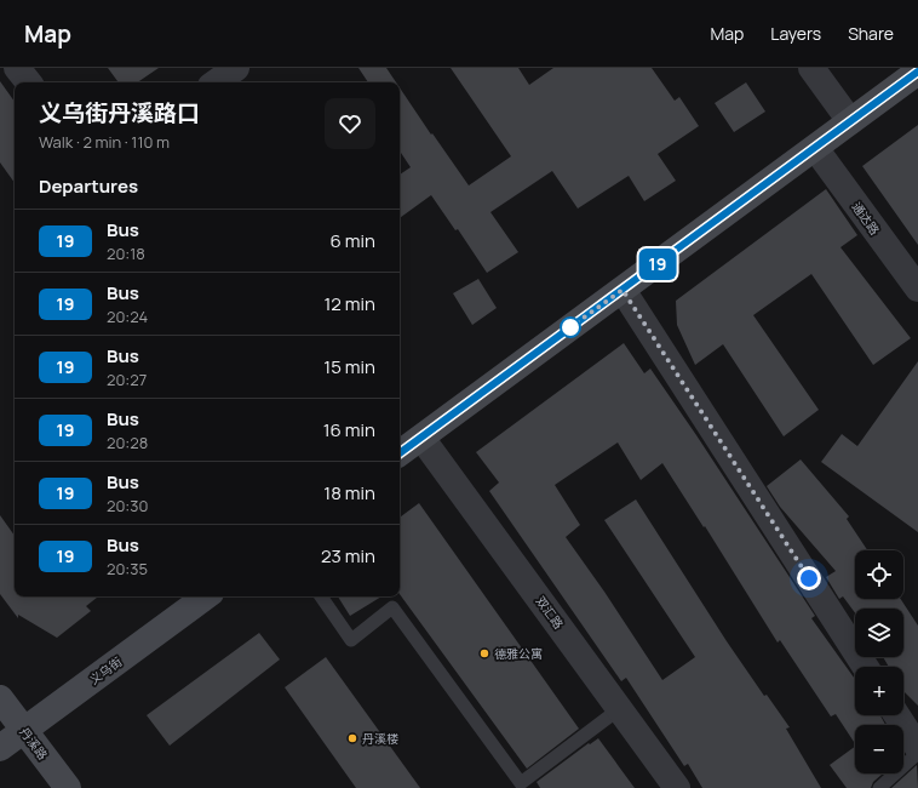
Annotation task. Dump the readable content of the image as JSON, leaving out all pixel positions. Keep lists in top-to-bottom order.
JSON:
{
  "streets": {
    "street": [
      "通达路",
      "双汇路",
      "义乌街",
      "丹溪路"
    ]
  },
  "crossings": [
    ["义乌街", "丹溪路"]
  ],
  "places": ["德雅公寓", "丹溪楼"],
  "lines": ["bus line 19"],
  "page": {
    "header": "Map",
    "nav": ["Map", "Layers", "Share"],
    "on_map": "19",
    "heading": [
      ["义乌街丹溪路口", "Walk · 2 min · 110 m"],
      "Departures"
    ],
    "list": [
      {
        "mark": "19",
        "name": "Bus",
        "note": "20:18",
        "value": "6 min"
      },
      {
        "mark": "19",
        "name": "Bus",
        "note": "20:24",
        "value": "12 min"
      },
      {
        "mark": "19",
        "name": "Bus",
        "note": "20:27",
        "value": "15 min"
      },
      {
        "mark": "19",
        "name": "Bus",
        "note": "20:28",
        "value": "16 min"
      },
      {
        "mark": "19",
        "name": "Bus",
        "note": "20:30",
        "value": "18 min"
      },
      {
        "mark": "19",
        "name": "Bus",
        "note": "20:35",
        "value": "23 min"
      }
    ],
    "map_buttons": ["+", "−"]
  }
}
